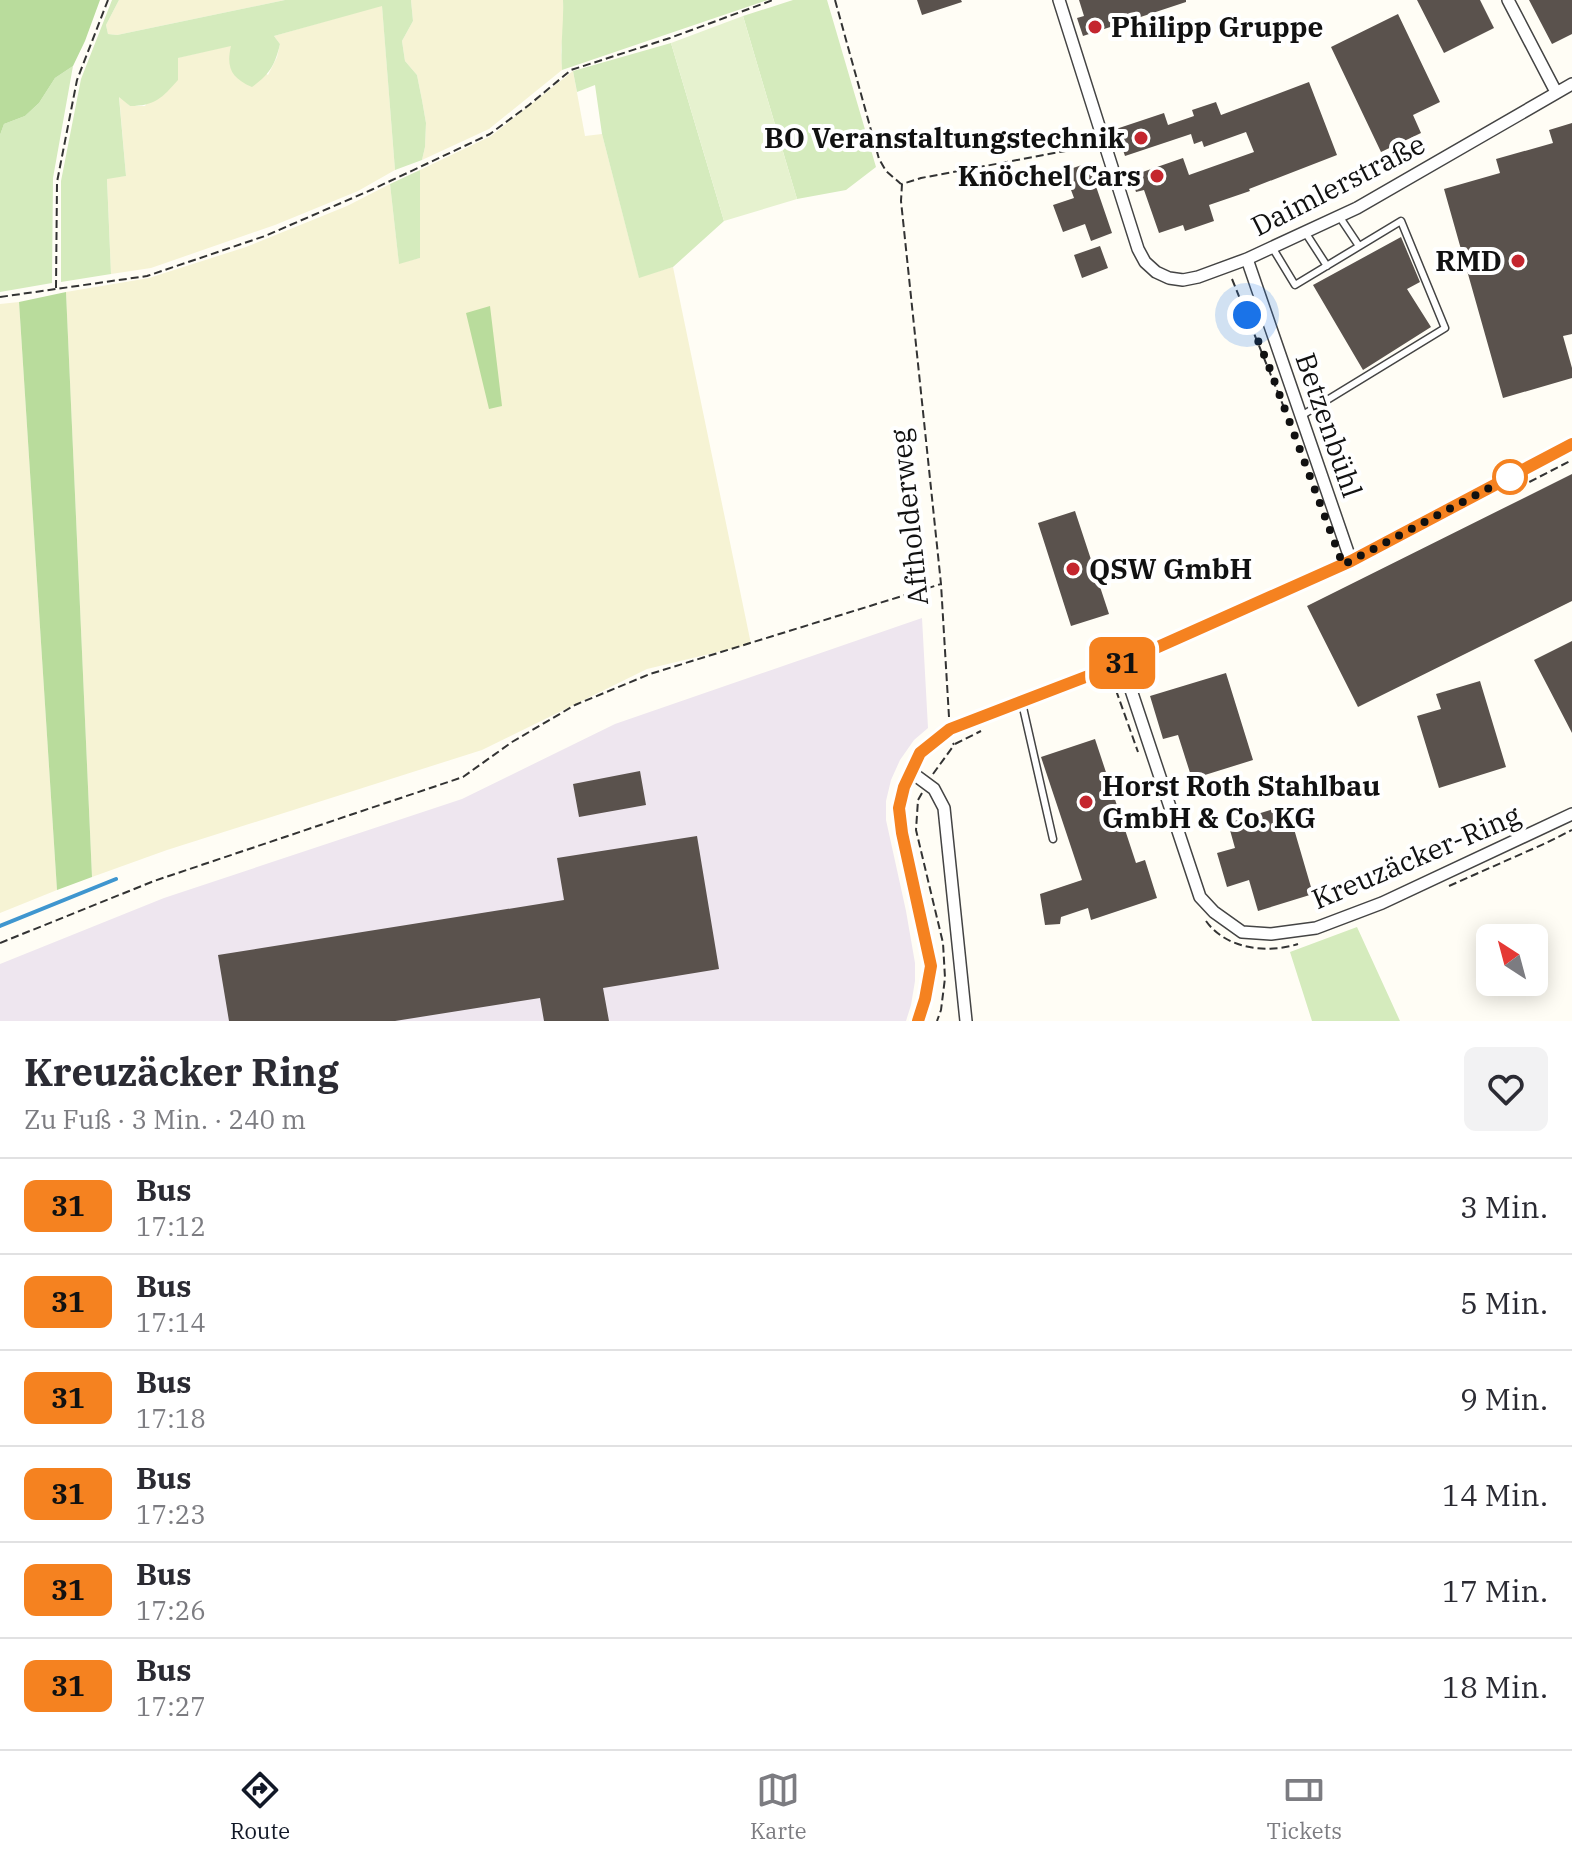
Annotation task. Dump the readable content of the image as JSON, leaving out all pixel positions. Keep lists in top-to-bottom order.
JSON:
{
  "streets": {
    "street": ["Daimlerstraße", "Betzenbühl", "Kreuzäcker-Ring"],
    "path": ["Aftholderweg"]
  },
  "crossings": [
    ["Daimlerstraße", "Betzenbühl"]
  ],
  "places": [
    "Philipp Gruppe",
    "BO Veranstaltungstechnik",
    "Knöchel Cars",
    "RMD",
    "QSW GmbH",
    "Horst Roth Stahlbau GmbH & Co. KG"
  ],
  "lines": ["bus line 31"],
  "north": "top left",
  "page": {
    "on_map": "31",
    "heading": ["Kreuzäcker Ring", "Zu Fuß · 3 Min. · 240 m"],
    "list": [
      {
        "mark": "31",
        "name": "Bus",
        "note": "17:12",
        "value": "3 Min."
      },
      {
        "mark": "31",
        "name": "Bus",
        "note": "17:14",
        "value": "5 Min."
      },
      {
        "mark": "31",
        "name": "Bus",
        "note": "17:18",
        "value": "9 Min."
      },
      {
        "mark": "31",
        "name": "Bus",
        "note": "17:23",
        "value": "14 Min."
      },
      {
        "mark": "31",
        "name": "Bus",
        "note": "17:26",
        "value": "17 Min."
      },
      {
        "mark": "31",
        "name": "Bus",
        "note": "17:27",
        "value": "18 Min."
      }
    ],
    "tabs": ["Route", "Karte", "Tickets"]
  }
}
